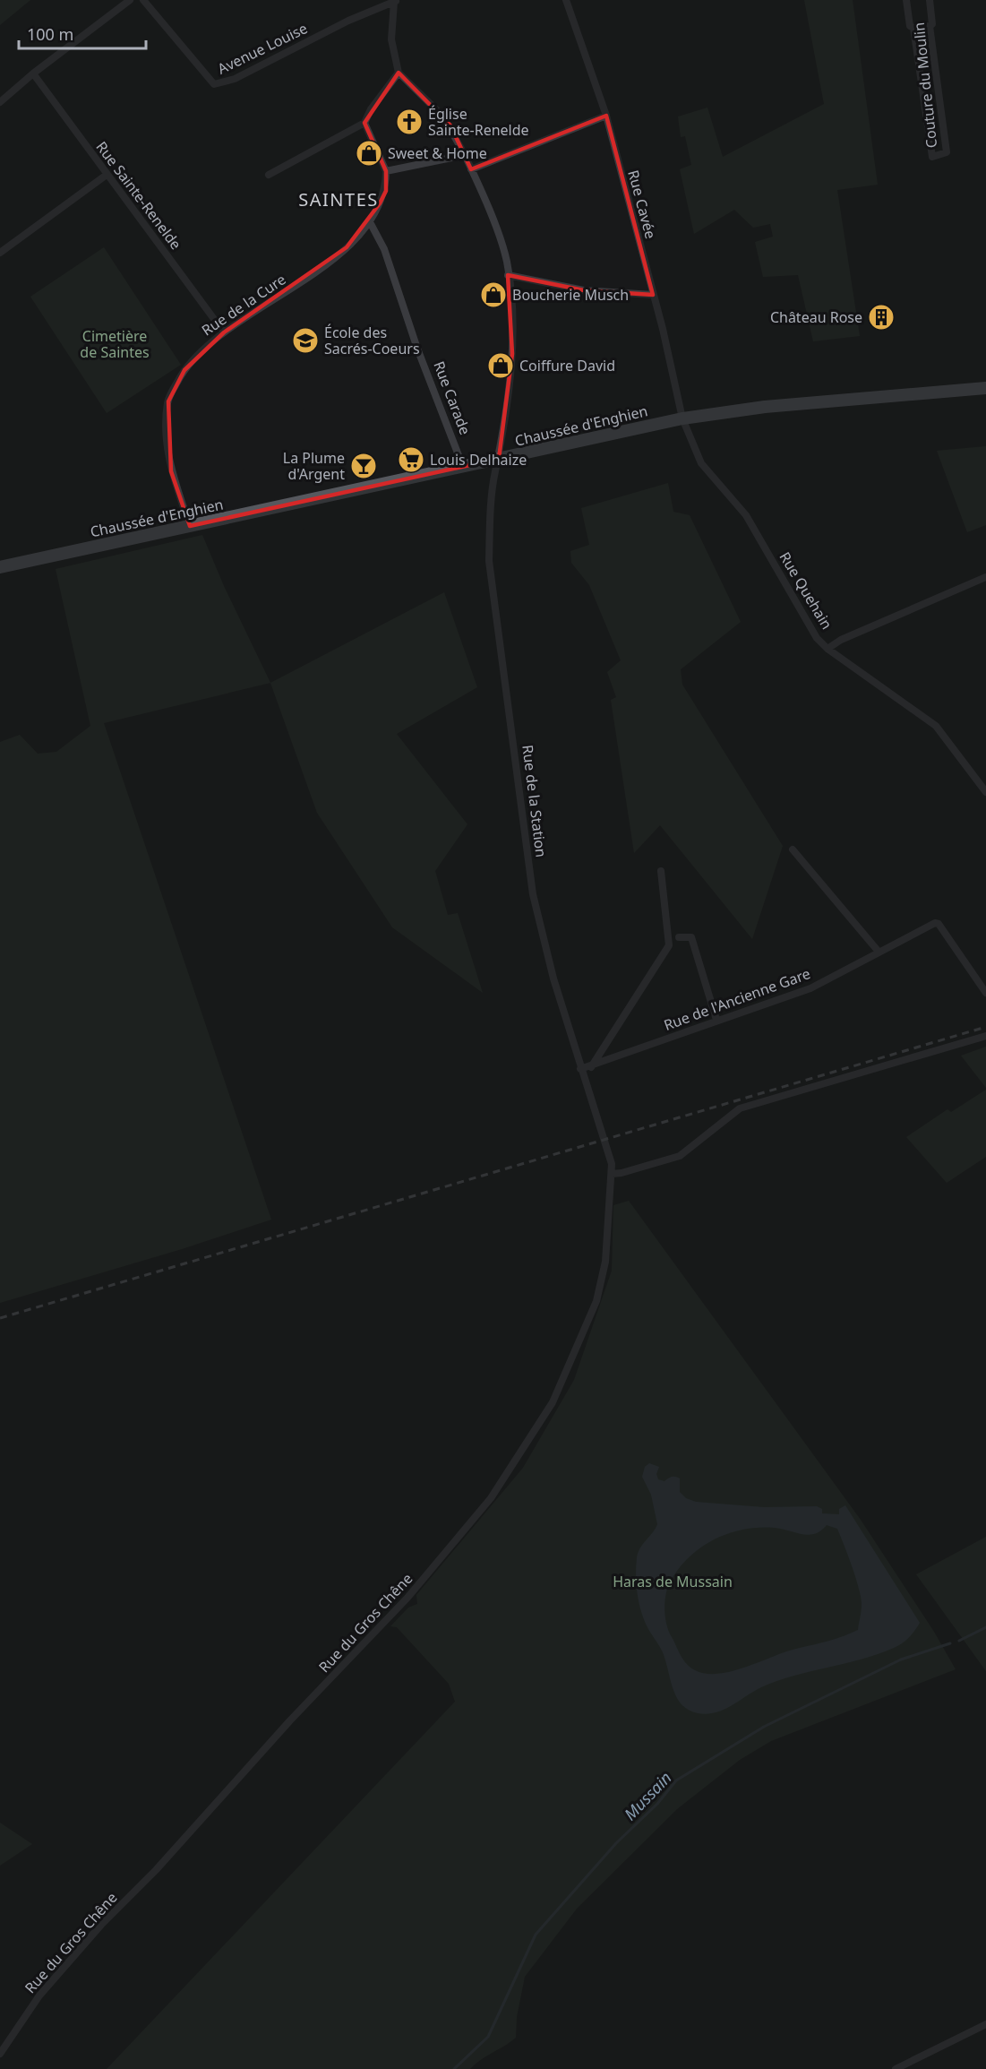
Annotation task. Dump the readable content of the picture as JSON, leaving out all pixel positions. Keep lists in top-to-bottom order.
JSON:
{
  "streets": {
    "main road": ["Chaussée d'Enghien"],
    "street": [
      "Avenue Louise",
      "Couture du Moulin",
      "Rue Sainte-Renelde",
      "Rue Cavée",
      "Rue de la Cure",
      "Rue Carade",
      "Rue Quehain",
      "Rue de la Station",
      "Rue de l'Ancienne Gare",
      "Rue du Gros Chêne"
    ]
  },
  "crossings": [
    ["Rue Sainte-Renelde", "Rue de la Cure"],
    ["Rue Cavée", "Chaussée d'Enghien"],
    ["Rue Cavée", "Rue Quehain"],
    ["Rue de la Cure", "Rue Carade"],
    ["Rue de la Cure", "Chaussée d'Enghien"],
    ["Rue Carade", "Chaussée d'Enghien"],
    ["Chaussée d'Enghien", "Rue Quehain"],
    ["Chaussée d'Enghien", "Rue de la Station"],
    ["Rue de la Station", "Rue de l'Ancienne Gare"],
    ["Rue de la Station", "Rue du Gros Chêne"]
  ],
  "districts": ["SAINTES"],
  "water": ["Mussain"],
  "parks": ["Cimetière de Saintes", "Haras de Mussain"],
  "places": {
    "church": ["Église Sainte-Renelde"],
    "shop": ["Sweet & Home", "Boucherie Musch", "Coiffure David"],
    "building": ["Château Rose"],
    "school or university": ["École des Sacrés-Coeurs"],
    "supermarket": ["Louis Delhaize"],
    "bar": ["La Plume d'Argent"]
  },
  "scale_bar": "100 m"
}
